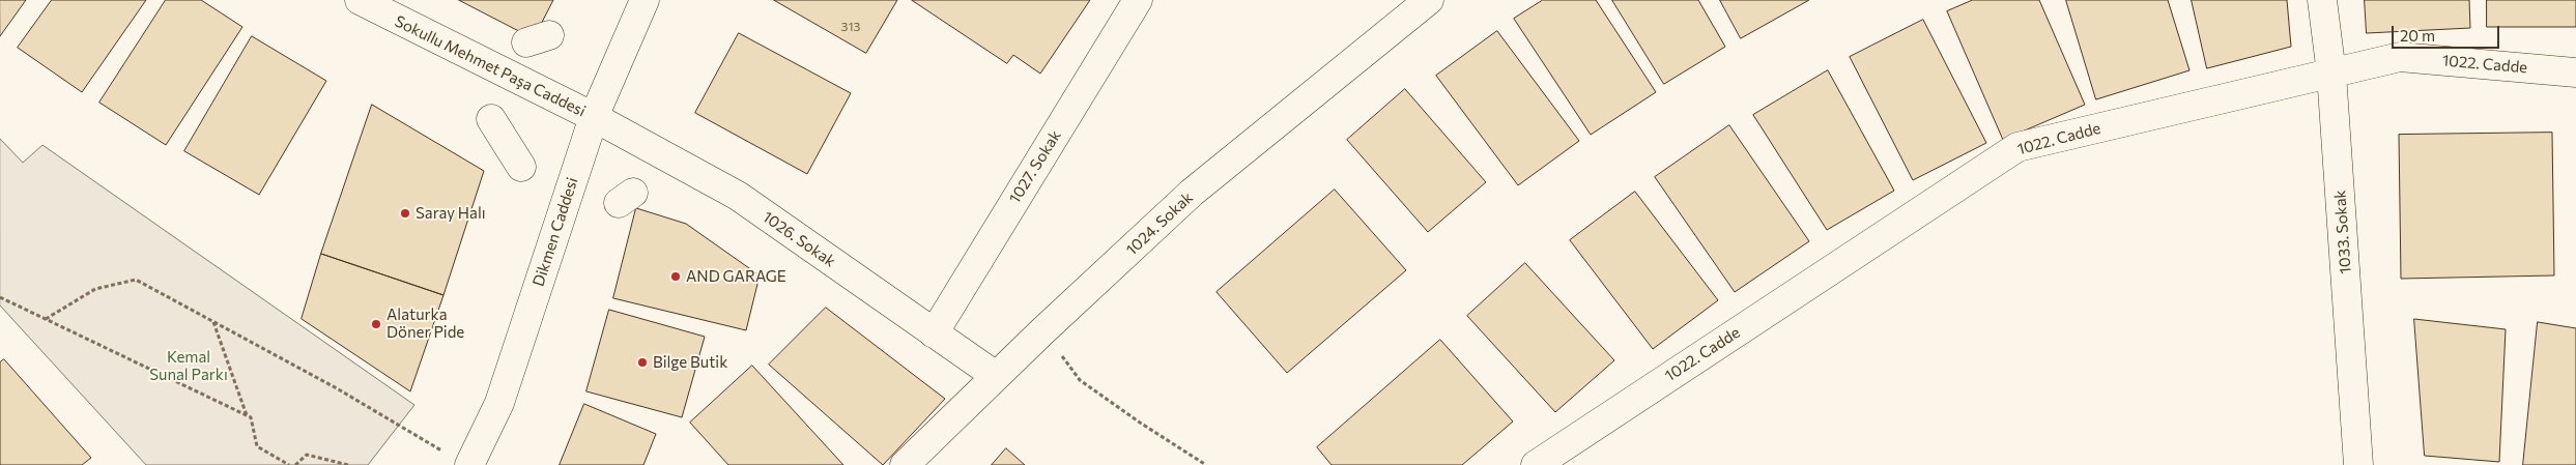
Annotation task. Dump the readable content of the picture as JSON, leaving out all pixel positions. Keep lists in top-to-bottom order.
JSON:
{
  "streets": {
    "street": [
      "1022. Cadde",
      "Sokullu Mehmet Paşa Caddesi",
      "1027. Sokak",
      "1024. Sokak",
      "Dikmen Caddesi",
      "1033. Sokak",
      "1026. Sokak"
    ]
  },
  "crossings": [
    ["1022. Cadde", "1033. Sokak"],
    ["Sokullu Mehmet Paşa Caddesi", "Dikmen Caddesi"],
    ["Sokullu Mehmet Paşa Caddesi", "1026. Sokak"],
    ["1027. Sokak", "1026. Sokak"],
    ["1024. Sokak", "1026. Sokak"],
    ["Dikmen Caddesi", "1026. Sokak"]
  ],
  "parks": ["Kemal Sunal Parkı"],
  "places": [
    "Saray Halı",
    "AND GARAGE",
    "Alaturka Döner Pide",
    "Bilge Butik"
  ],
  "house_numbers": ["313"],
  "scale_bar": "20 m"
}
